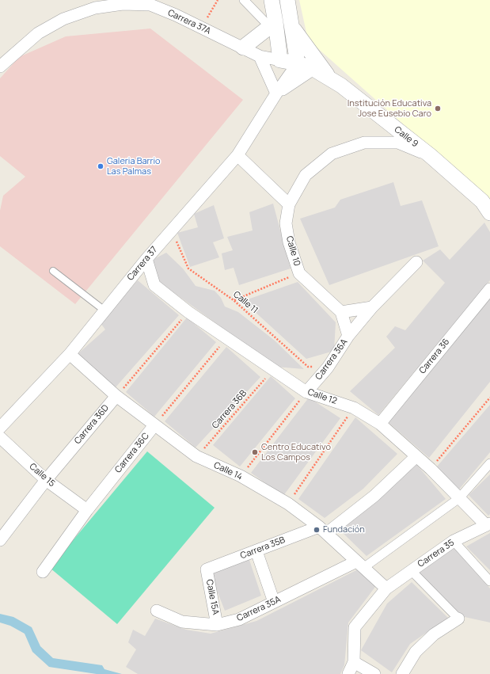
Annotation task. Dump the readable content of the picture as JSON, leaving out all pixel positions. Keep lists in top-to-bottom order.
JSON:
{
  "streets": {
    "street": [
      "Carrera 37A",
      "Calle 9",
      "Calle 10",
      "Carrera 37",
      "Carrera 36",
      "Carrera 36A",
      "Calle 12",
      "Carrera 36D",
      "Carrera 36C",
      "Calle 14",
      "Calle 15",
      "Carrera 35B",
      "Carrera 35",
      "Calle 15A",
      "Carrera 35A"
    ],
    "path": ["Calle 11", "Carrera 36B"]
  },
  "crossings": [
    ["Carrera 37A", "Calle 9"],
    ["Calle 9", "Carrera 37"],
    ["Carrera 37", "Calle 11"],
    ["Carrera 37", "Calle 12"],
    ["Carrera 37", "Calle 14"],
    ["Calle 11", "Carrera 36A"],
    ["Carrera 36", "Calle 12"],
    ["Carrera 36A", "Calle 12"],
    ["Calle 12", "Carrera 36B"],
    ["Calle 12", "Carrera 36C"],
    ["Calle 12", "Carrera 35B"],
    ["Calle 12", "Carrera 35"],
    ["Calle 12", "Carrera 35A"],
    ["Carrera 36B", "Calle 14"],
    ["Carrera 36D", "Calle 14"],
    ["Carrera 36D", "Calle 15"],
    ["Carrera 36C", "Calle 14"],
    ["Carrera 36C", "Calle 15"],
    ["Calle 14", "Carrera 35B"],
    ["Calle 14", "Carrera 35"],
    ["Calle 14", "Carrera 35A"],
    ["Carrera 35B", "Calle 15A"],
    ["Calle 15A", "Carrera 35A"]
  ],
  "places": [
    "Institución Educativa Jose Eusebio Caro",
    "Galeria Barrio Las Palmas",
    "Centro Educativo Los Campos",
    "Fundación"
  ]
}
